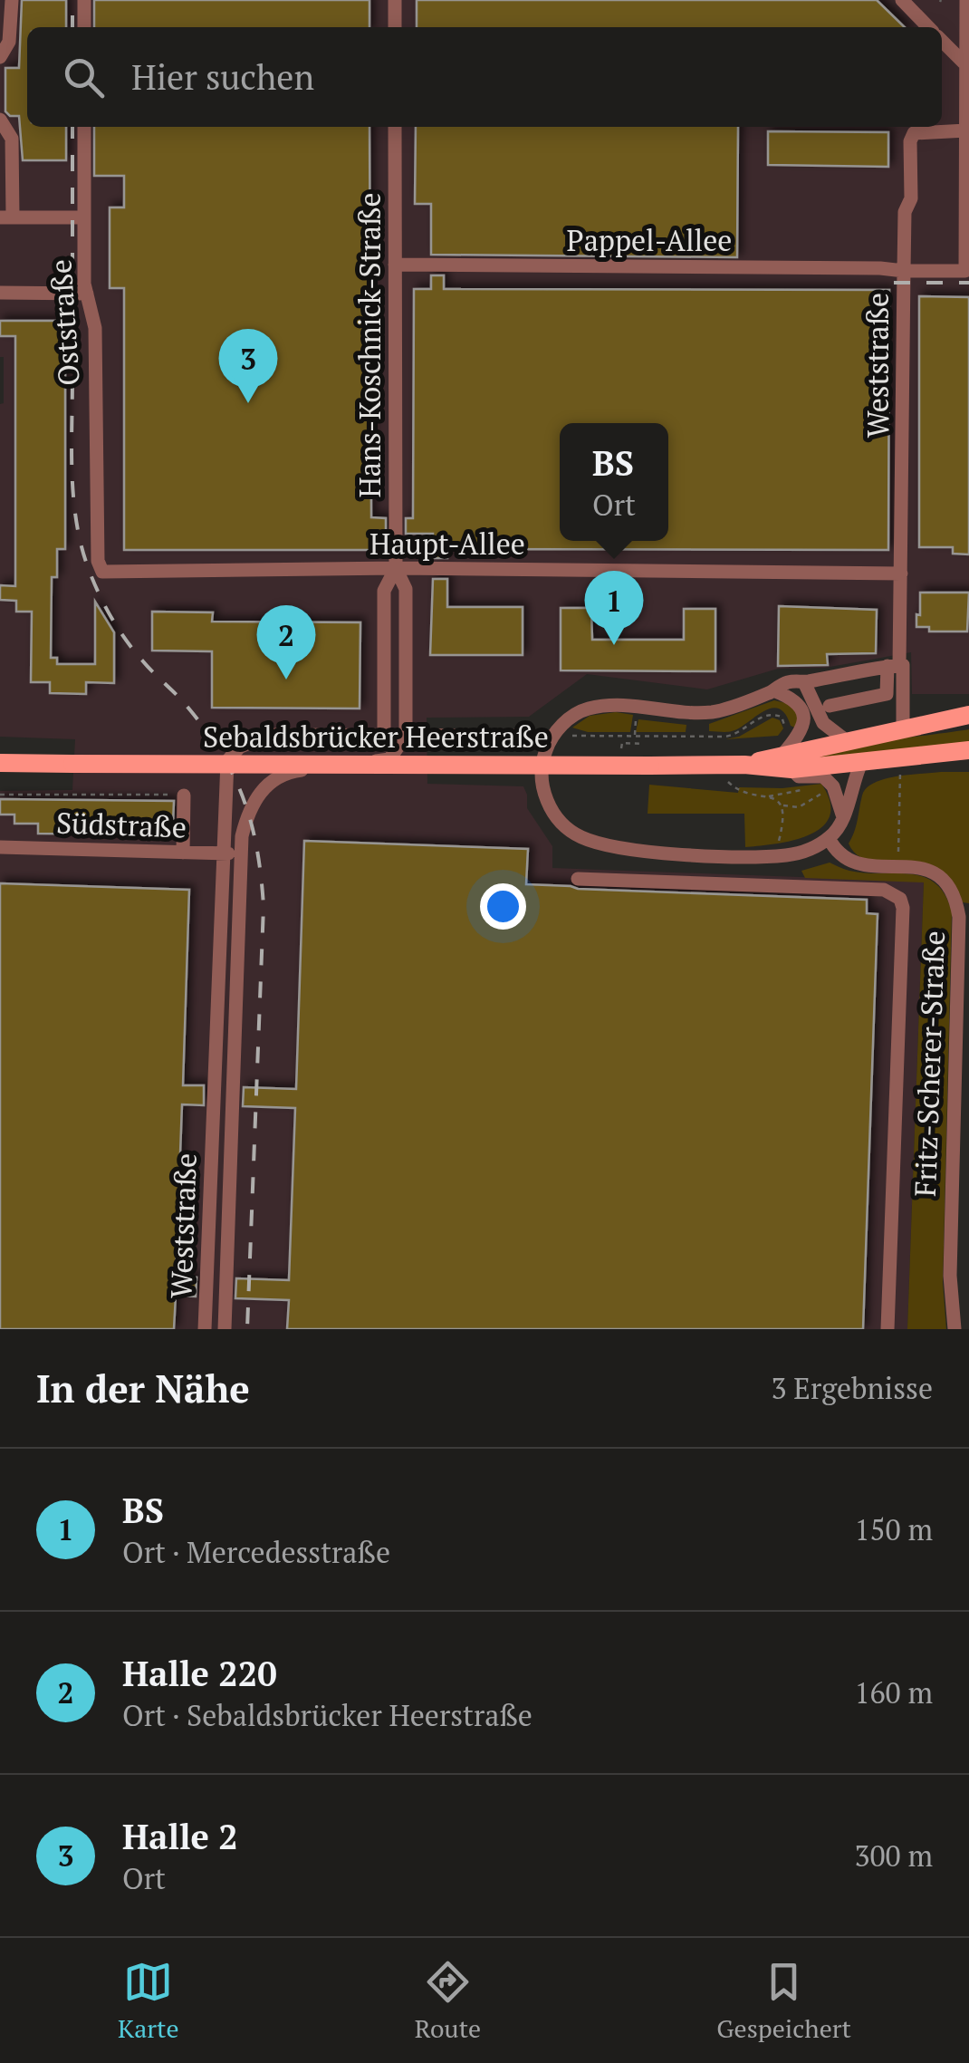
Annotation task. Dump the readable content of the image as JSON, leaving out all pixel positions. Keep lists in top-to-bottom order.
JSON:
{
  "streets": {
    "main road": ["Sebaldsbrücker Heerstraße"],
    "street": [
      "Pappel-Allee",
      "Oststraße",
      "Hans-Koschnick-Straße",
      "Weststraße",
      "Haupt-Allee",
      "Südstraße",
      "Fritz-Scherer-Straße"
    ]
  },
  "crossings": [
    ["Pappel-Allee", "Hans-Koschnick-Straße"],
    ["Pappel-Allee", "Weststraße"],
    ["Oststraße", "Haupt-Allee"],
    ["Hans-Koschnick-Straße", "Weststraße"],
    ["Hans-Koschnick-Straße", "Haupt-Allee"],
    ["Weststraße", "Haupt-Allee"],
    ["Weststraße", "Sebaldsbrücker Heerstraße"],
    ["Weststraße", "Südstraße"]
  ],
  "page": {
    "search": "Hier suchen",
    "pins": ["3", "1", "2"],
    "popup": ["BS", "Ort"],
    "heading": ["In der Nähe", "3 Ergebnisse"],
    "list": [
      {
        "mark": "1",
        "name": "BS",
        "note": "Ort · Mercedesstraße",
        "value": "150 m"
      },
      {
        "mark": "2",
        "name": "Halle 220",
        "note": "Ort · Sebaldsbrücker Heerstraße",
        "value": "160 m"
      },
      {
        "mark": "3",
        "name": "Halle 2",
        "note": "Ort",
        "value": "300 m"
      }
    ],
    "nav": ["Karte", "Route", "Gespeichert"]
  }
}
